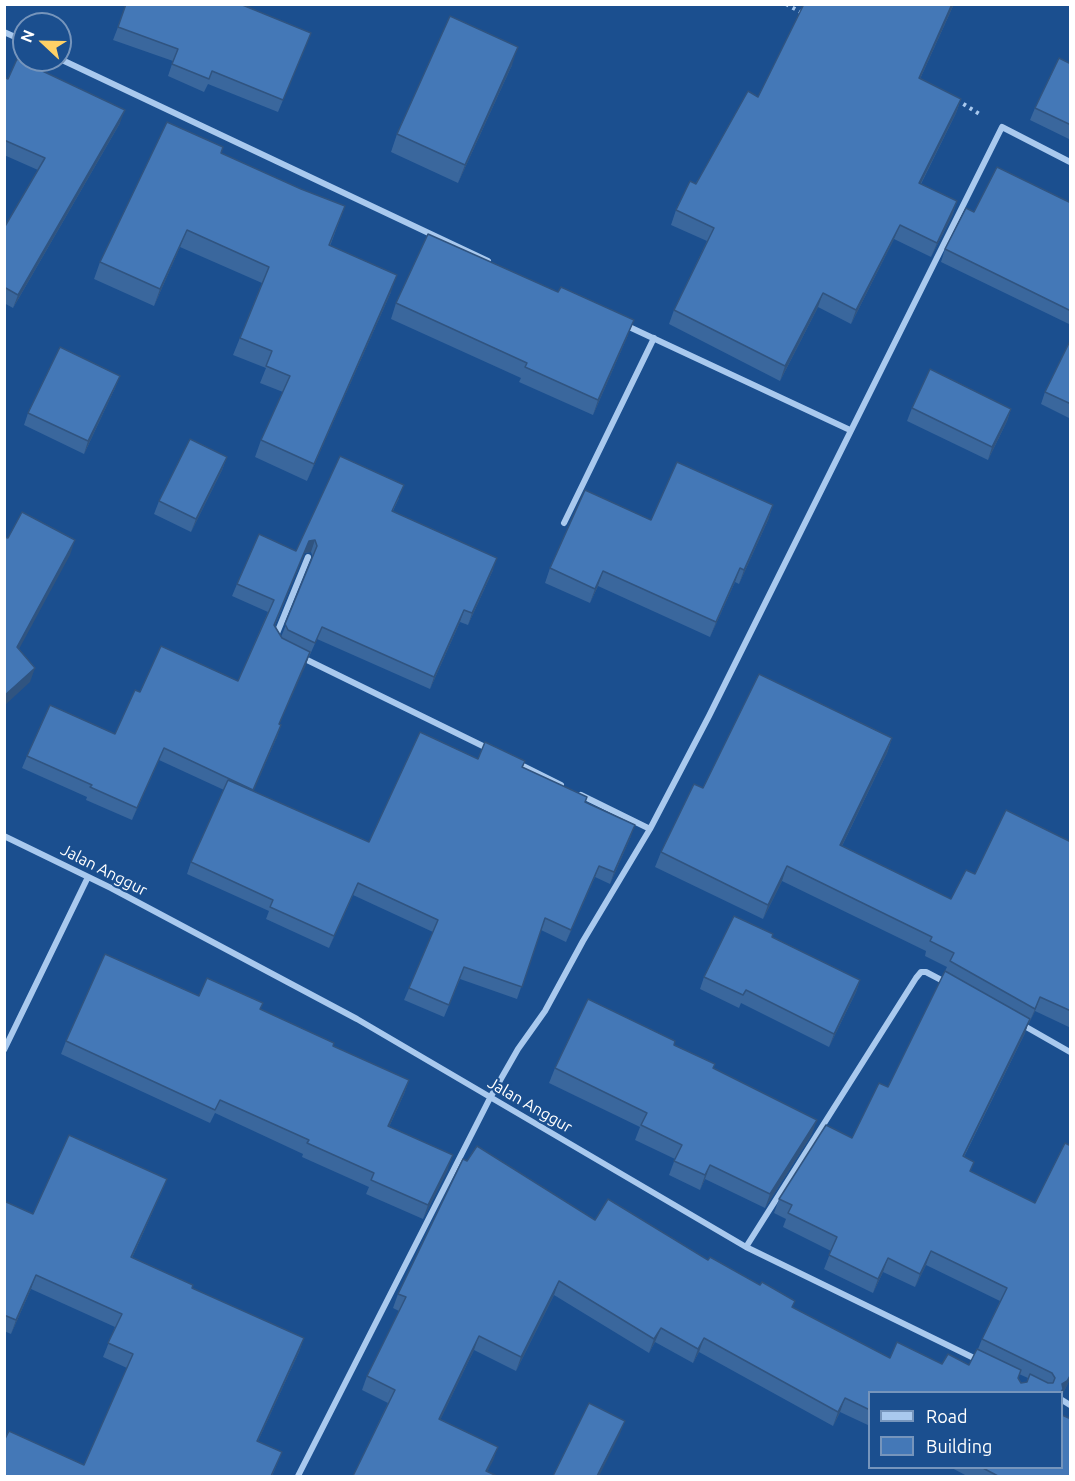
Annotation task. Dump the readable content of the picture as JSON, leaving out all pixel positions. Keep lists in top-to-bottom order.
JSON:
{
  "streets": {
    "street": ["Jalan Anggur"]
  },
  "legend": ["Road", "Building"],
  "north": "left"
}
